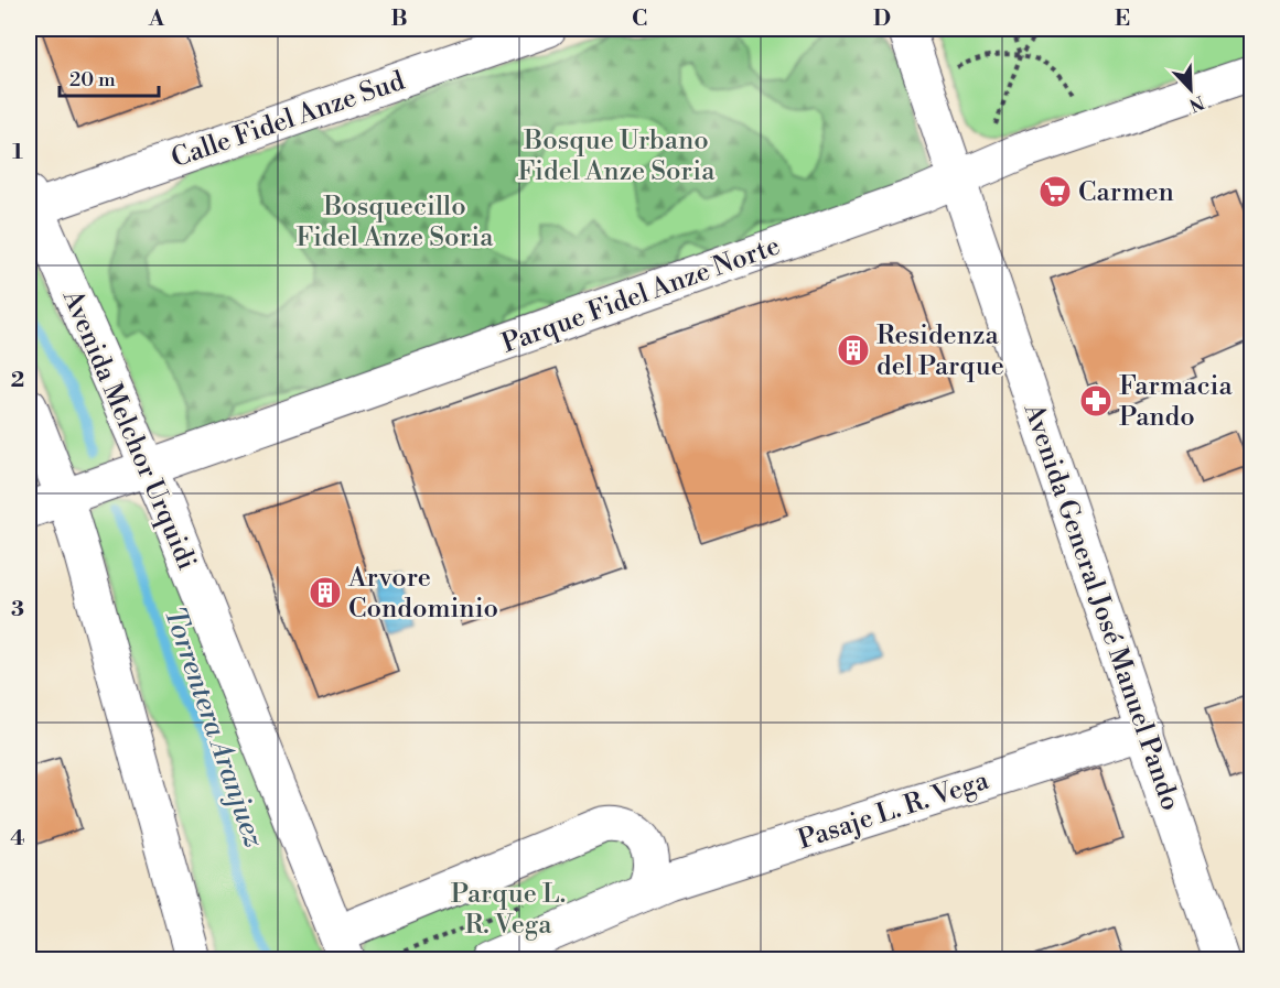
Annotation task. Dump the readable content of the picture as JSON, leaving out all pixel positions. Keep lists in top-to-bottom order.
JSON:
{
  "streets": {
    "street": [
      "Calle Fidel Anze Sud",
      "Parque Fidel Anze Norte",
      "Avenida Melchor Urquidi",
      "Avenida General José Manuel Pando",
      "Pasaje L. R. Vega"
    ]
  },
  "crossings": [
    ["Calle Fidel Anze Sud", "Avenida Melchor Urquidi"],
    ["Parque Fidel Anze Norte", "Avenida Melchor Urquidi"],
    ["Parque Fidel Anze Norte", "Avenida General José Manuel Pando"],
    ["Avenida General José Manuel Pando", "Pasaje L. R. Vega"]
  ],
  "water": ["Torrentera Aranjuez"],
  "parks": ["Bosque Urbano Fidel Anze Soria", "Bosquecillo Fidel Anze Soria", "Parque L. R. Vega"],
  "places": {
    "supermarket": ["Carmen"],
    "building": ["Residenza del Parque", "Arvore Condominio"],
    "pharmacy": ["Farmacia Pando"]
  },
  "scale_bar": "20 m",
  "north": "bottom right",
  "grid": {
    "columns": [
      "A",
      "B",
      "C",
      "D",
      "E"
    ],
    "rows": [
      "1",
      "2",
      "3",
      "4"
    ]
  }
}
